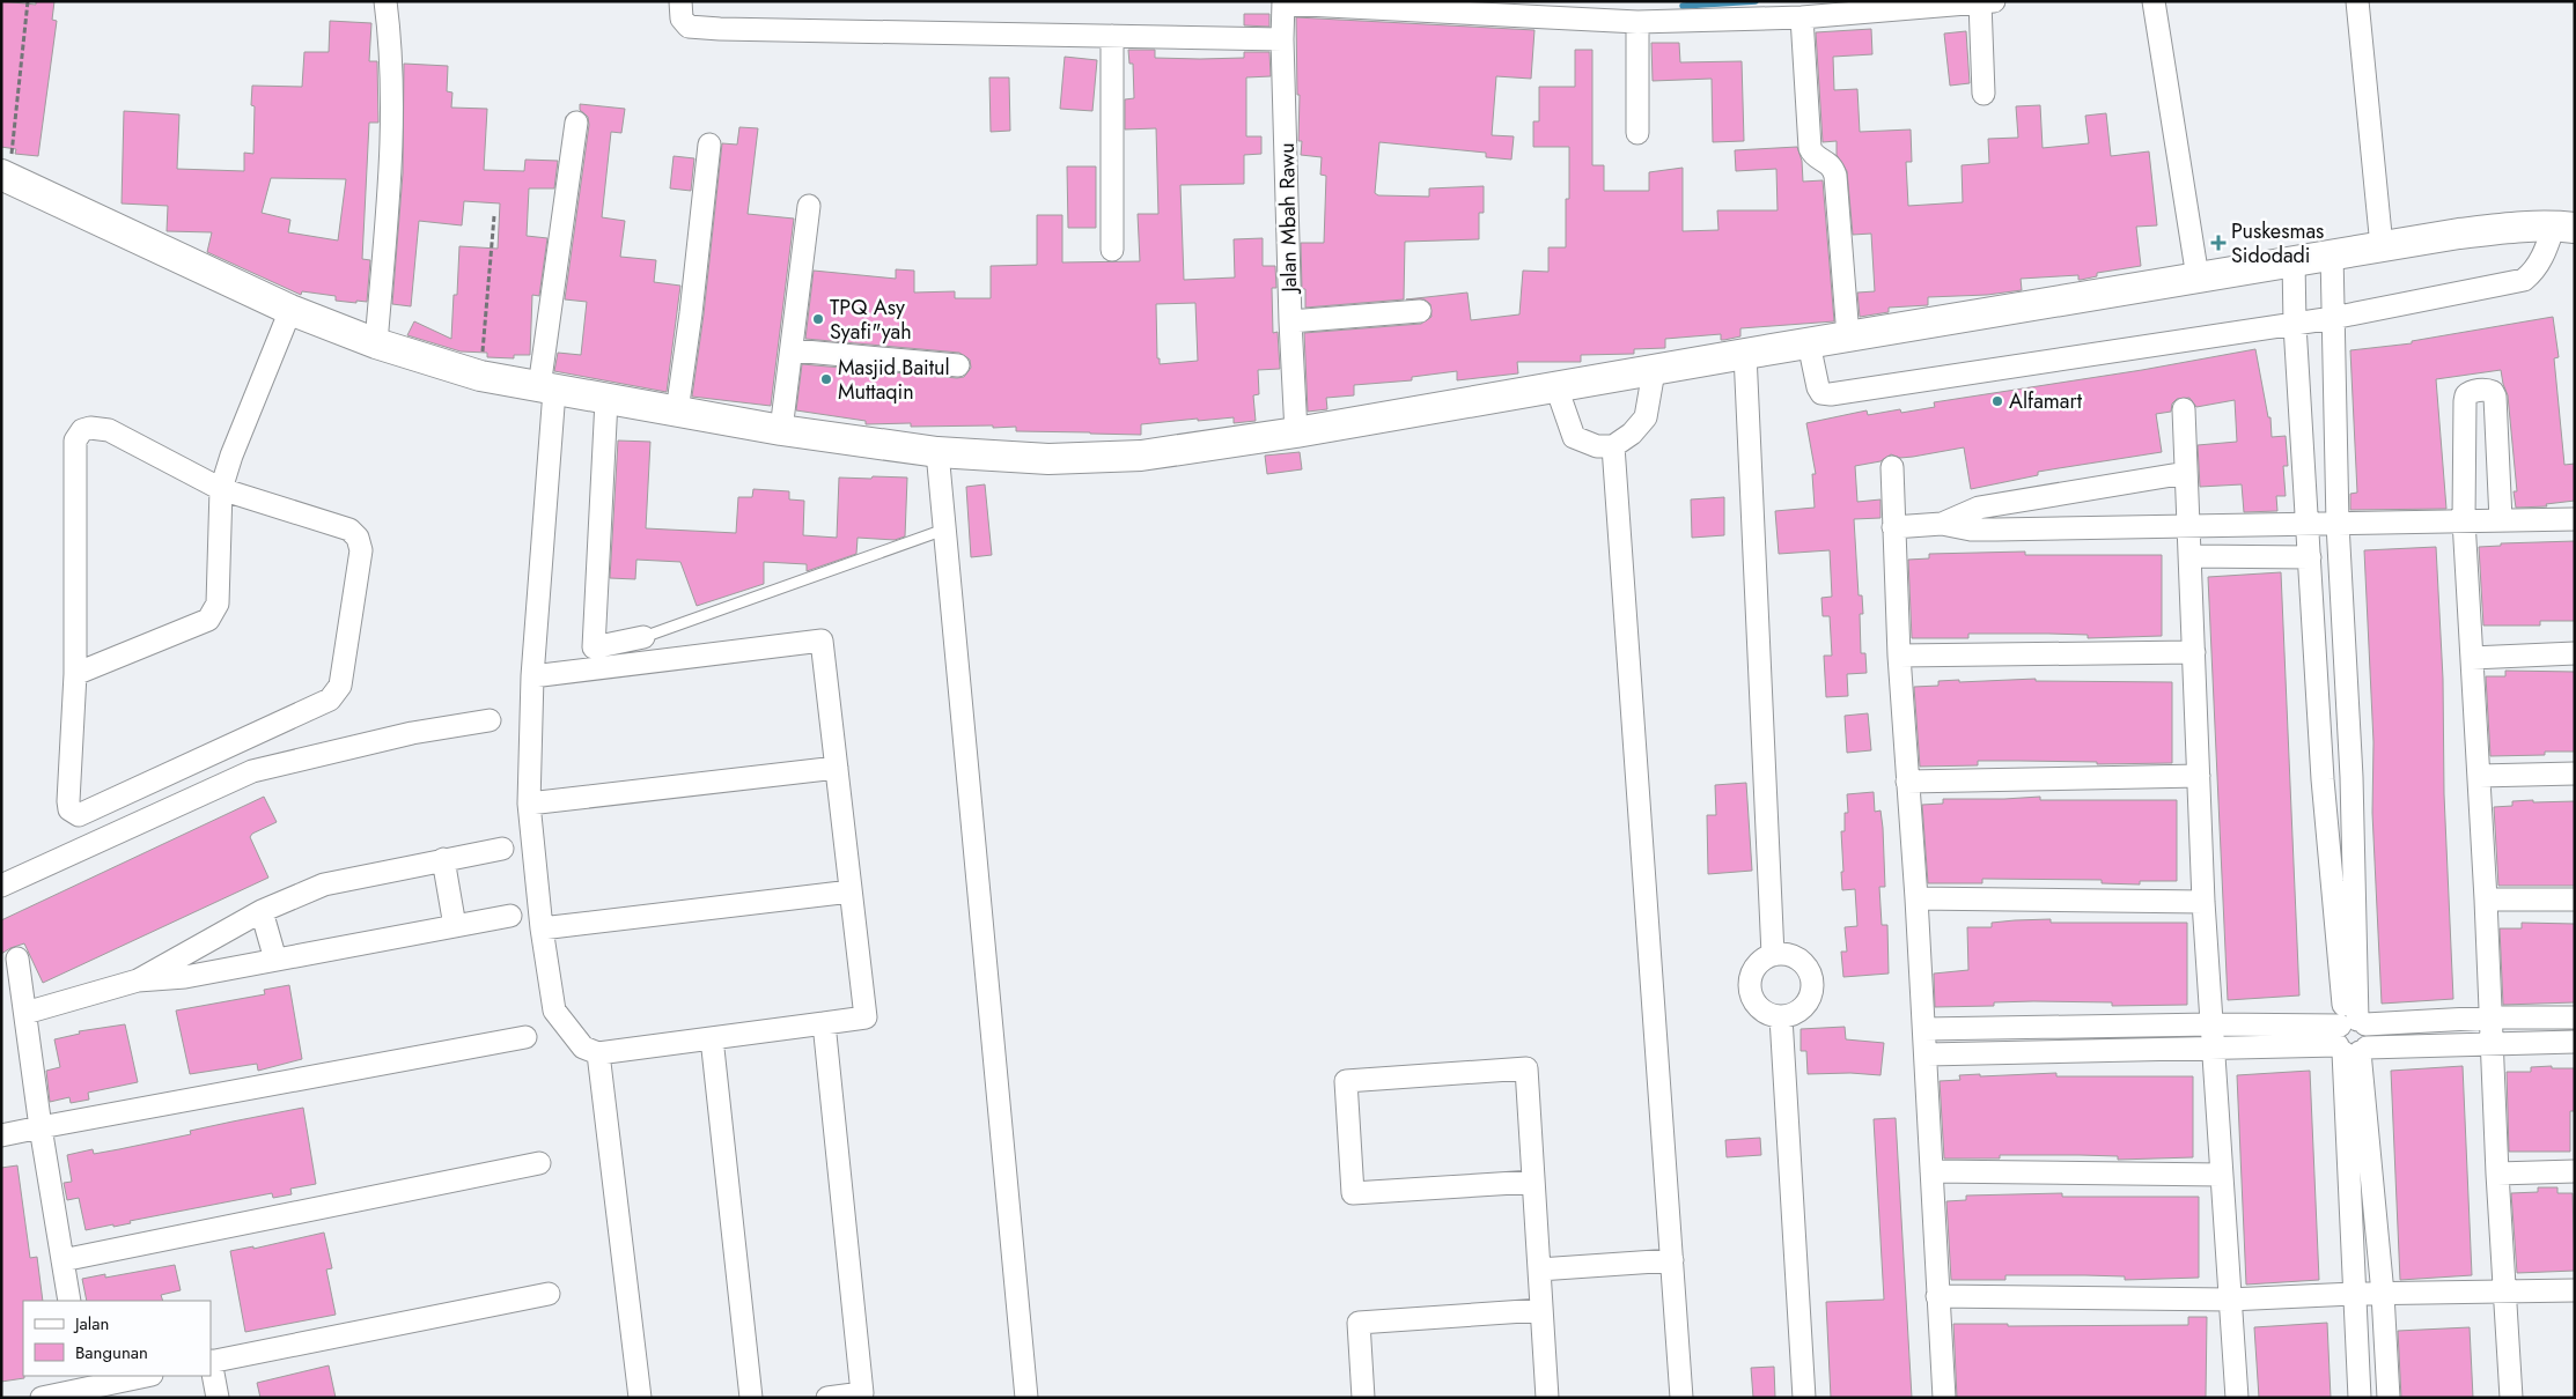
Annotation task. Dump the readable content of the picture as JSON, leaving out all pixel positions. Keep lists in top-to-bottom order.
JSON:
{
  "streets": {
    "street": ["Jalan Mbah Rawu"]
  },
  "places": {
    "health": ["Puskesmas Sidodadi"],
    "other": ["TPQ Asy Syafi\"yah", "Masjid Baitul Muttaqin", "Alfamart"]
  },
  "legend": ["Jalan", "Bangunan"]
}
